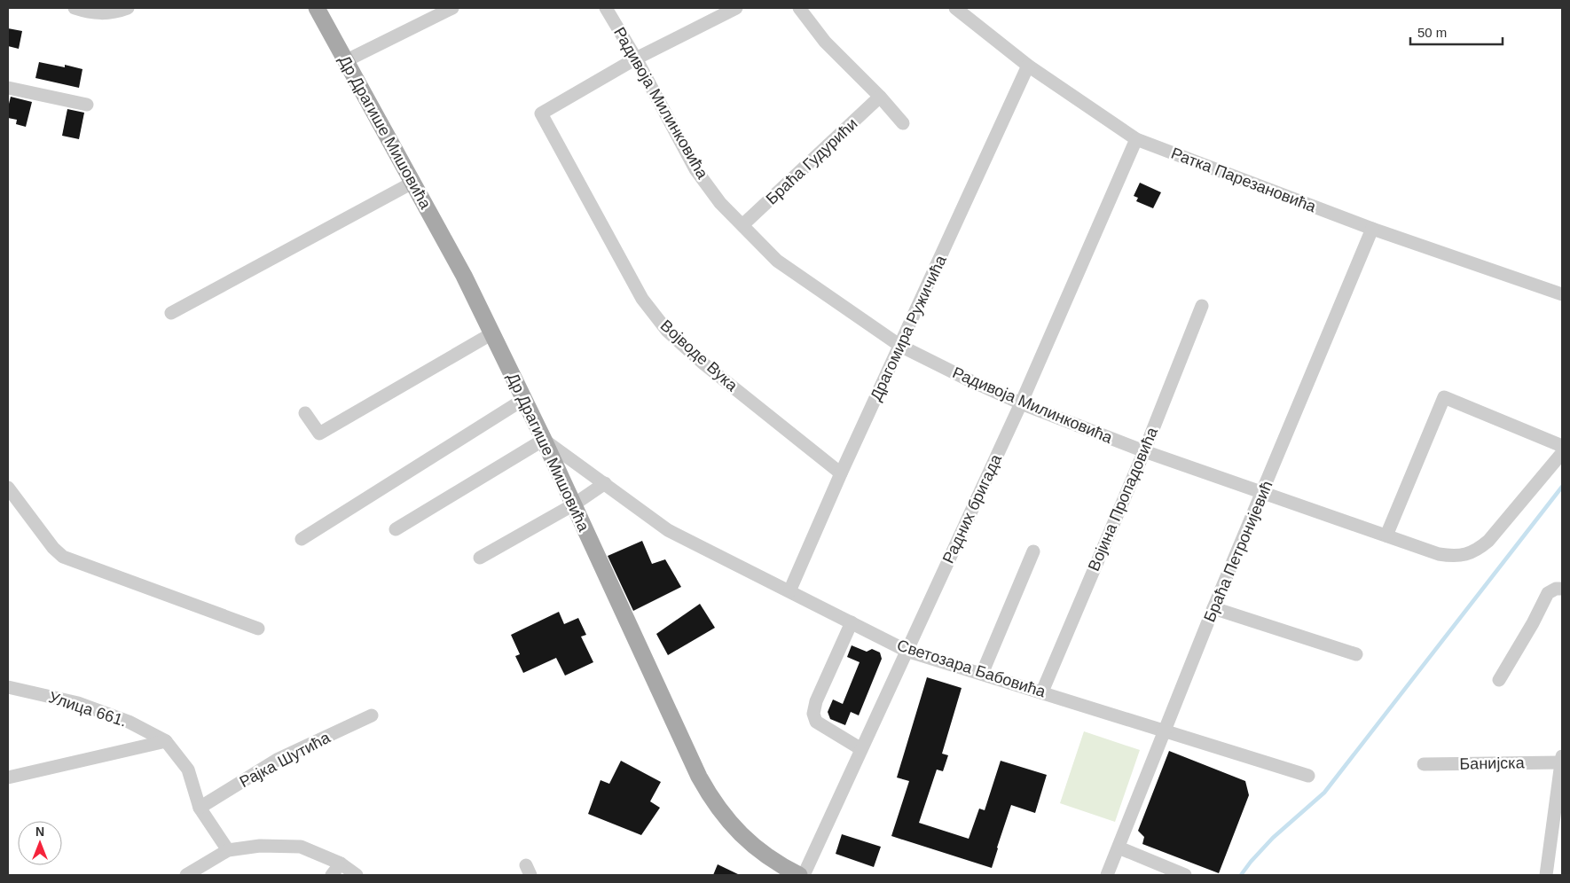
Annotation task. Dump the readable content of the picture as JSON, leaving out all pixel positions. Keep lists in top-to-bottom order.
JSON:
{
  "streets": {
    "main road": ["Др Драгише Мишовића"],
    "street": [
      "Радивоја Милинковића",
      "Браћа Гудурићи",
      "Ратка Парезановића",
      "Драгомира Ружичића",
      "Војводе Вука",
      "Војина Пропадовића",
      "Радних бригада",
      "Браћа Петронијевић",
      "Светозара Бабовића",
      "Улица 661.",
      "Рајка Шутића",
      "Банијска"
    ]
  },
  "crossings": [
    ["Радивоја Милинковића", "Браћа Гудурићи"],
    ["Радивоја Милинковића", "Драгомира Ружичића"],
    ["Радивоја Милинковића", "Војводе Вука"],
    ["Радивоја Милинковића", "Војина Пропадовића"],
    ["Радивоја Милинковића", "Радних бригада"],
    ["Радивоја Милинковића", "Браћа Петронијевић"],
    ["Др Драгише Мишовића", "Светозара Бабовића"],
    ["Ратка Парезановића", "Драгомира Ружичића"],
    ["Ратка Парезановића", "Радних бригада"],
    ["Ратка Парезановића", "Браћа Петронијевић"],
    ["Драгомира Ружичића", "Војводе Вука"],
    ["Драгомира Ружичића", "Светозара Бабовића"],
    ["Војина Пропадовића", "Светозара Бабовића"],
    ["Радних бригада", "Светозара Бабовића"],
    ["Браћа Петронијевић", "Светозара Бабовића"],
    ["Улица 661.", "Рајка Шутића"]
  ],
  "scale_bar": "50 m",
  "north": "top"
}
